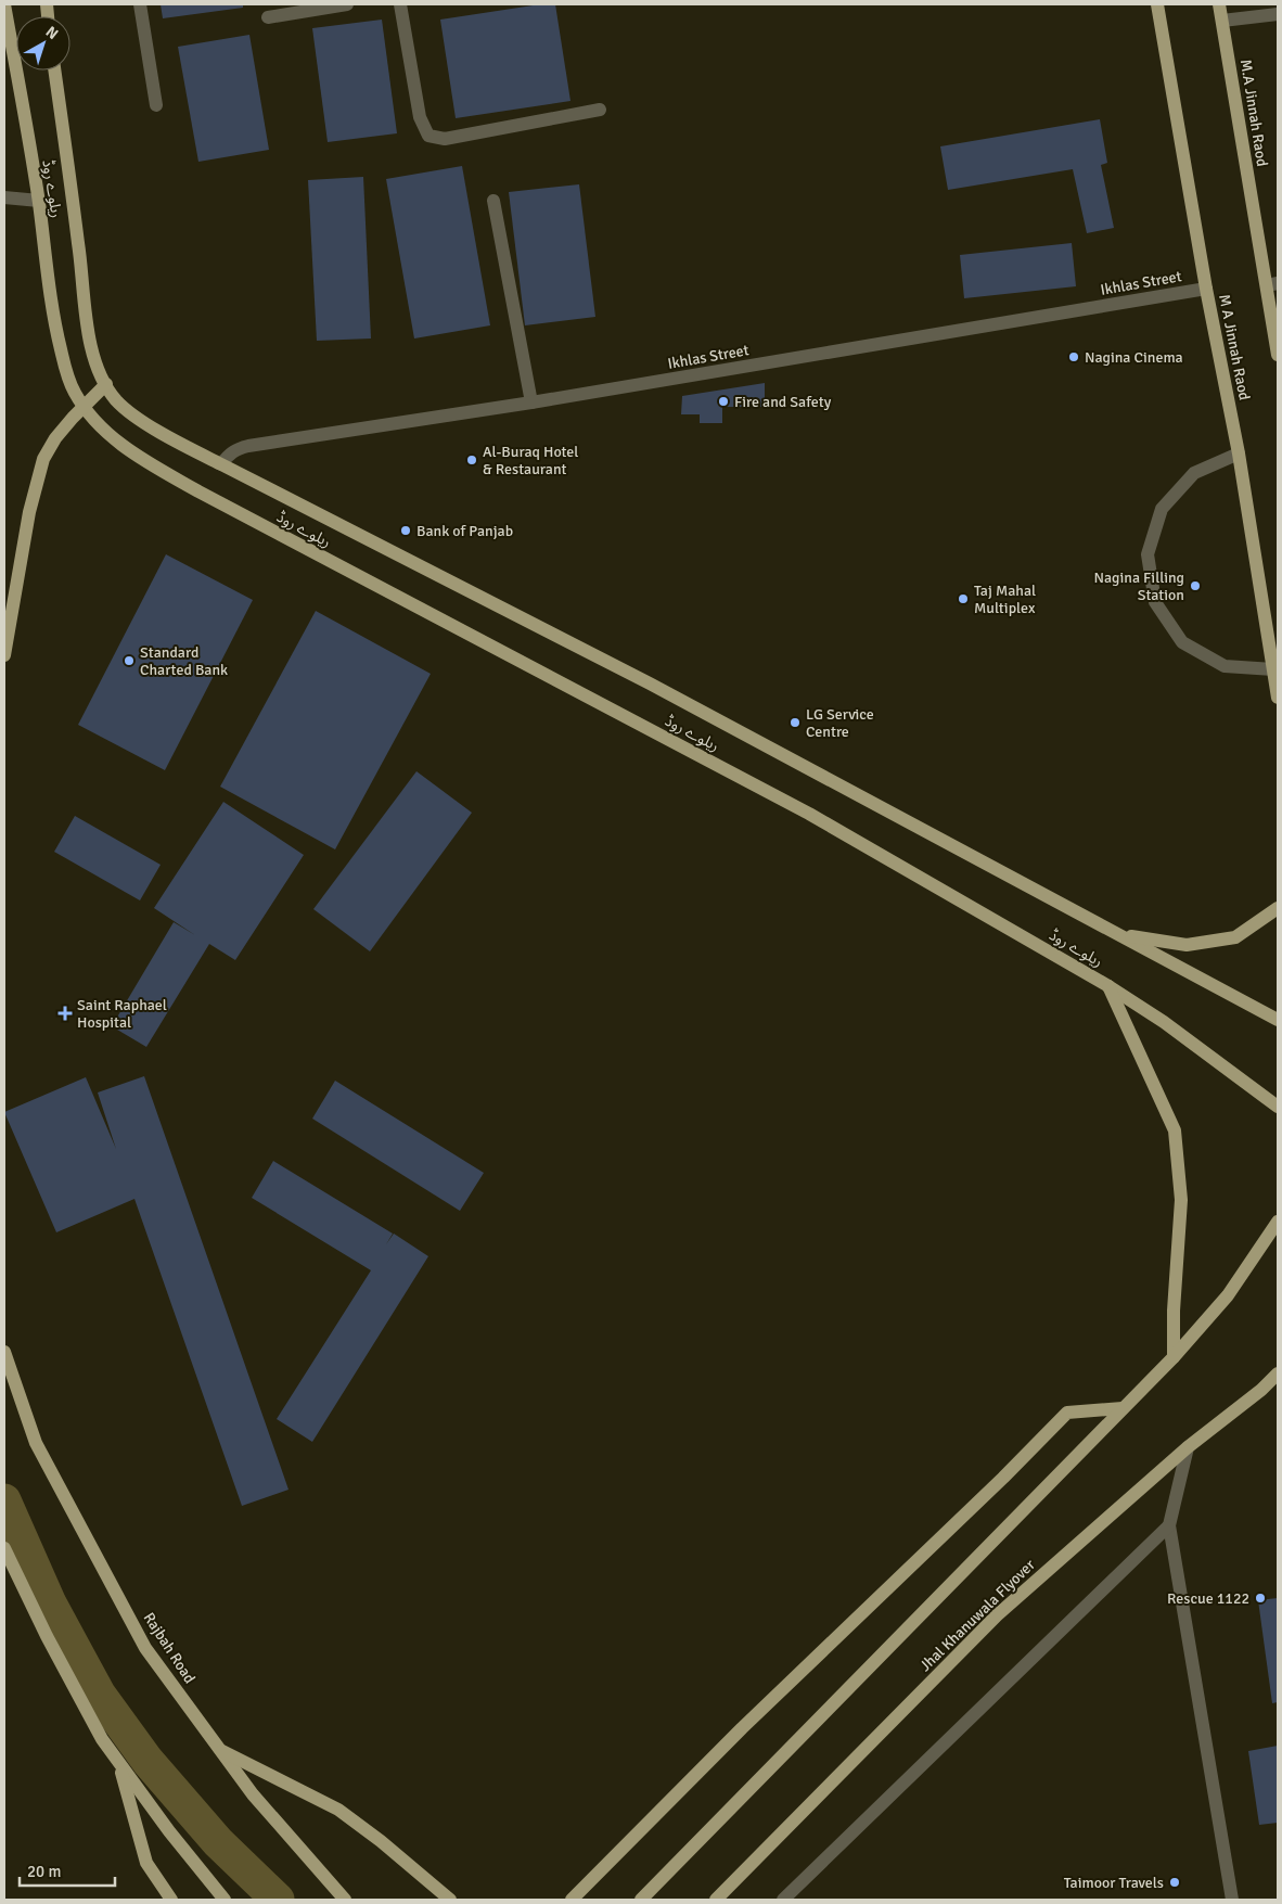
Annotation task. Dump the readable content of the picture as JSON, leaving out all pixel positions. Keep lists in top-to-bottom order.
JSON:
{
  "streets": {
    "main road": [
      "M.A Jinnah Raod",
      "ریلوے روڈ",
      "M A Jinnah Raod",
      "Jhal Khanuwala Flyover",
      "Rajbah Road"
    ],
    "street": ["Ikhlas Street"]
  },
  "crossings": [
    ["ریلوے روڈ", "Ikhlas Street"],
    ["Ikhlas Street", "M A Jinnah Raod"]
  ],
  "places": {
    "other": [
      "Nagina Cinema",
      "Fire and Safety",
      "Al-Buraq Hotel & Restaurant",
      "Bank of Panjab",
      "Nagina Filling Station",
      "Taj Mahal Multiplex",
      "Standard Charted Bank",
      "LG Service Centre",
      "Rescue 1122",
      "Taimoor Travels"
    ],
    "health": ["Saint Raphael Hospital"]
  },
  "scale_bar": "20 m",
  "north": "top right"
}
